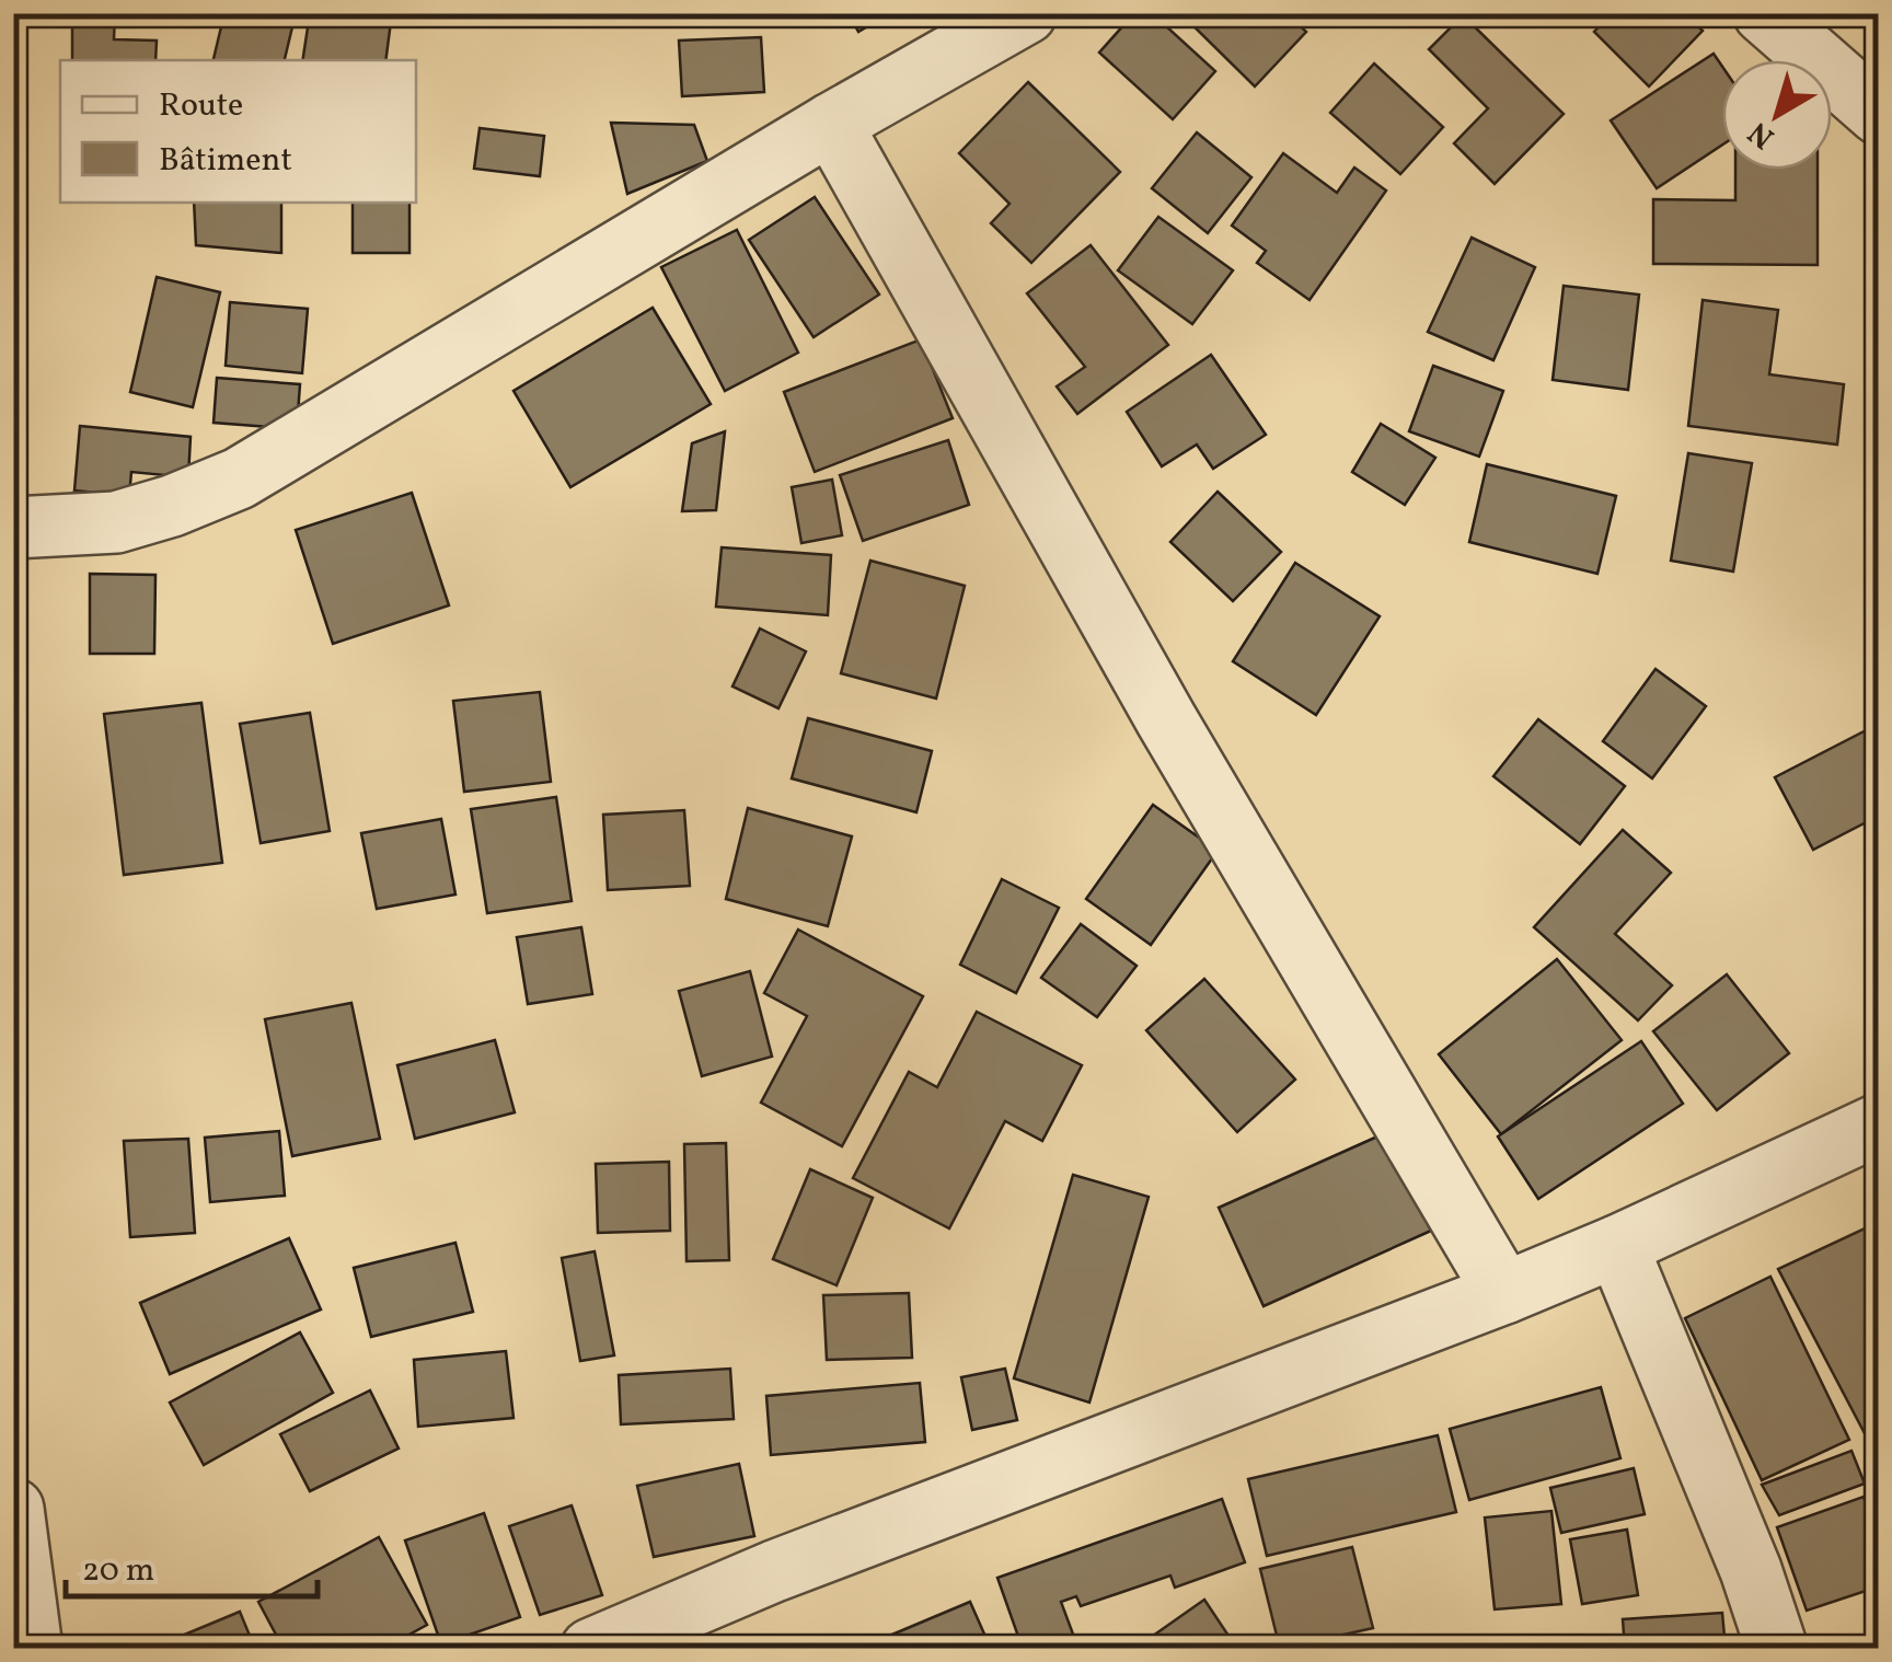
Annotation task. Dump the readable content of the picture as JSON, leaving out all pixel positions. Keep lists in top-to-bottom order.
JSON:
{
  "legend": ["Route", "Bâtiment"],
  "scale_bar": "20 m",
  "north": "bottom left"
}
